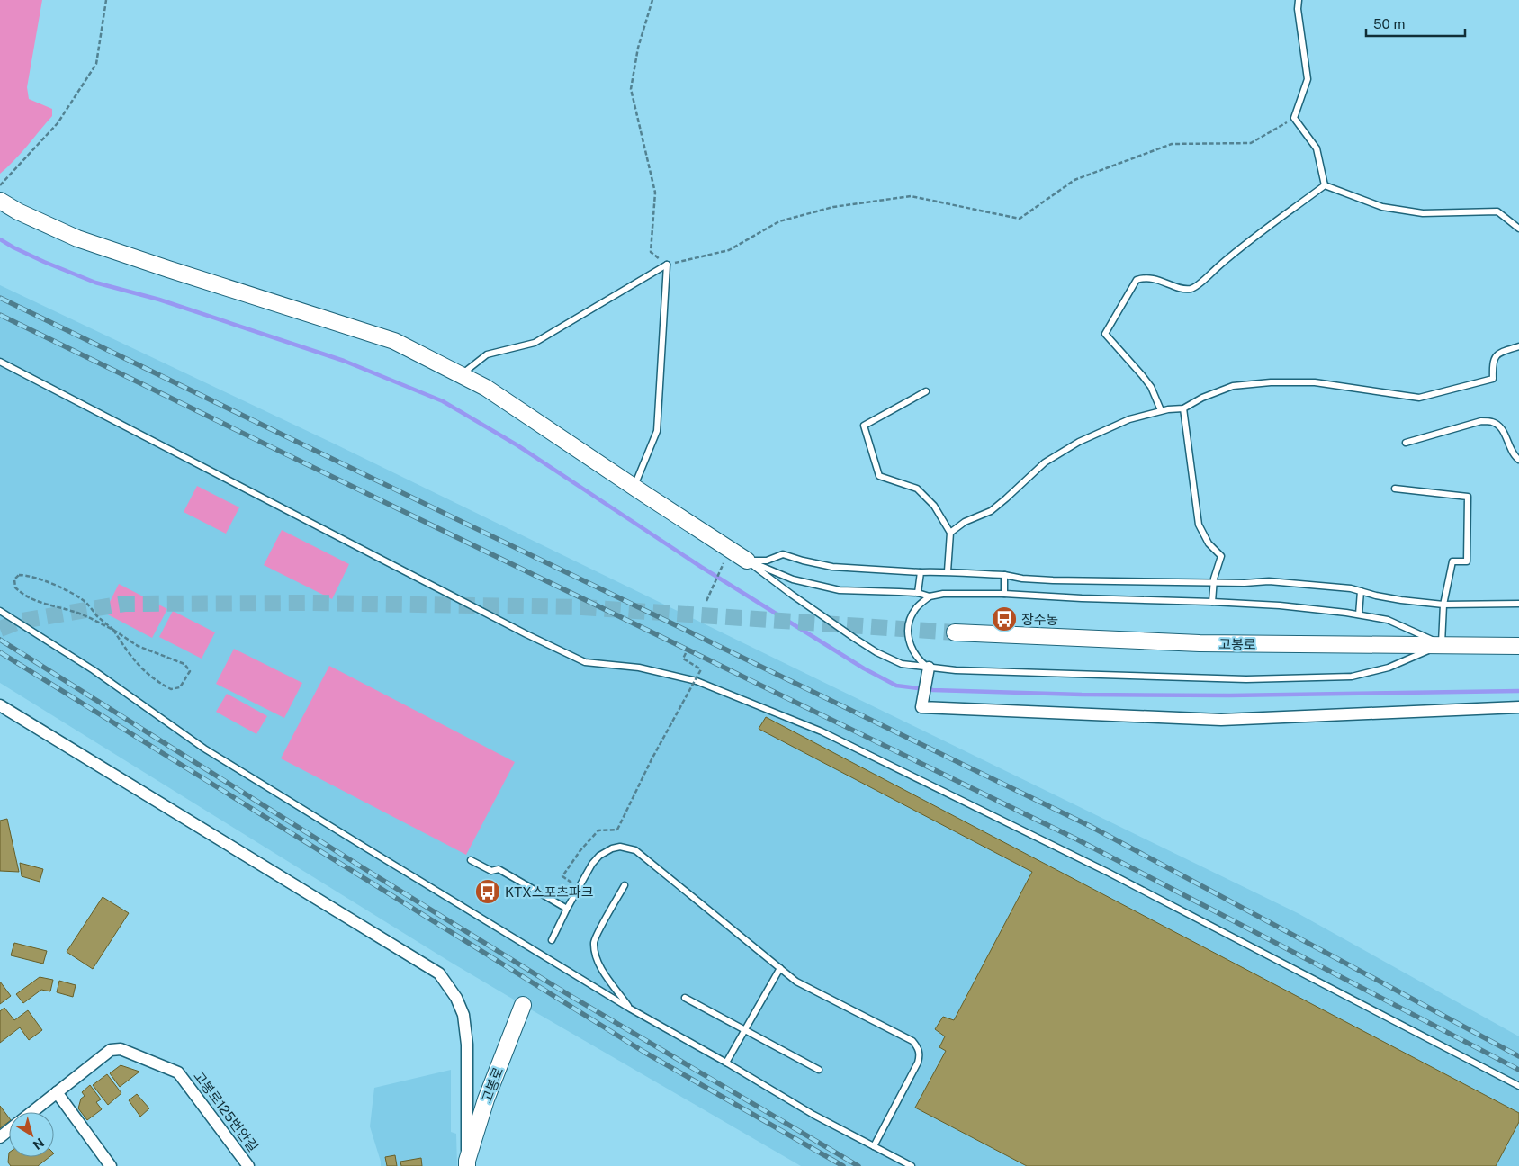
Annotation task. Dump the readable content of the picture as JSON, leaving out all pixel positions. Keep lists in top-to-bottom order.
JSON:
{
  "streets": {
    "street": ["고봉로", "고봉로125번안길"]
  },
  "places": {
    "bus stop": ["장수동", "KTX스포츠파크"]
  },
  "scale_bar": "50 m",
  "north": "bottom right"
}
